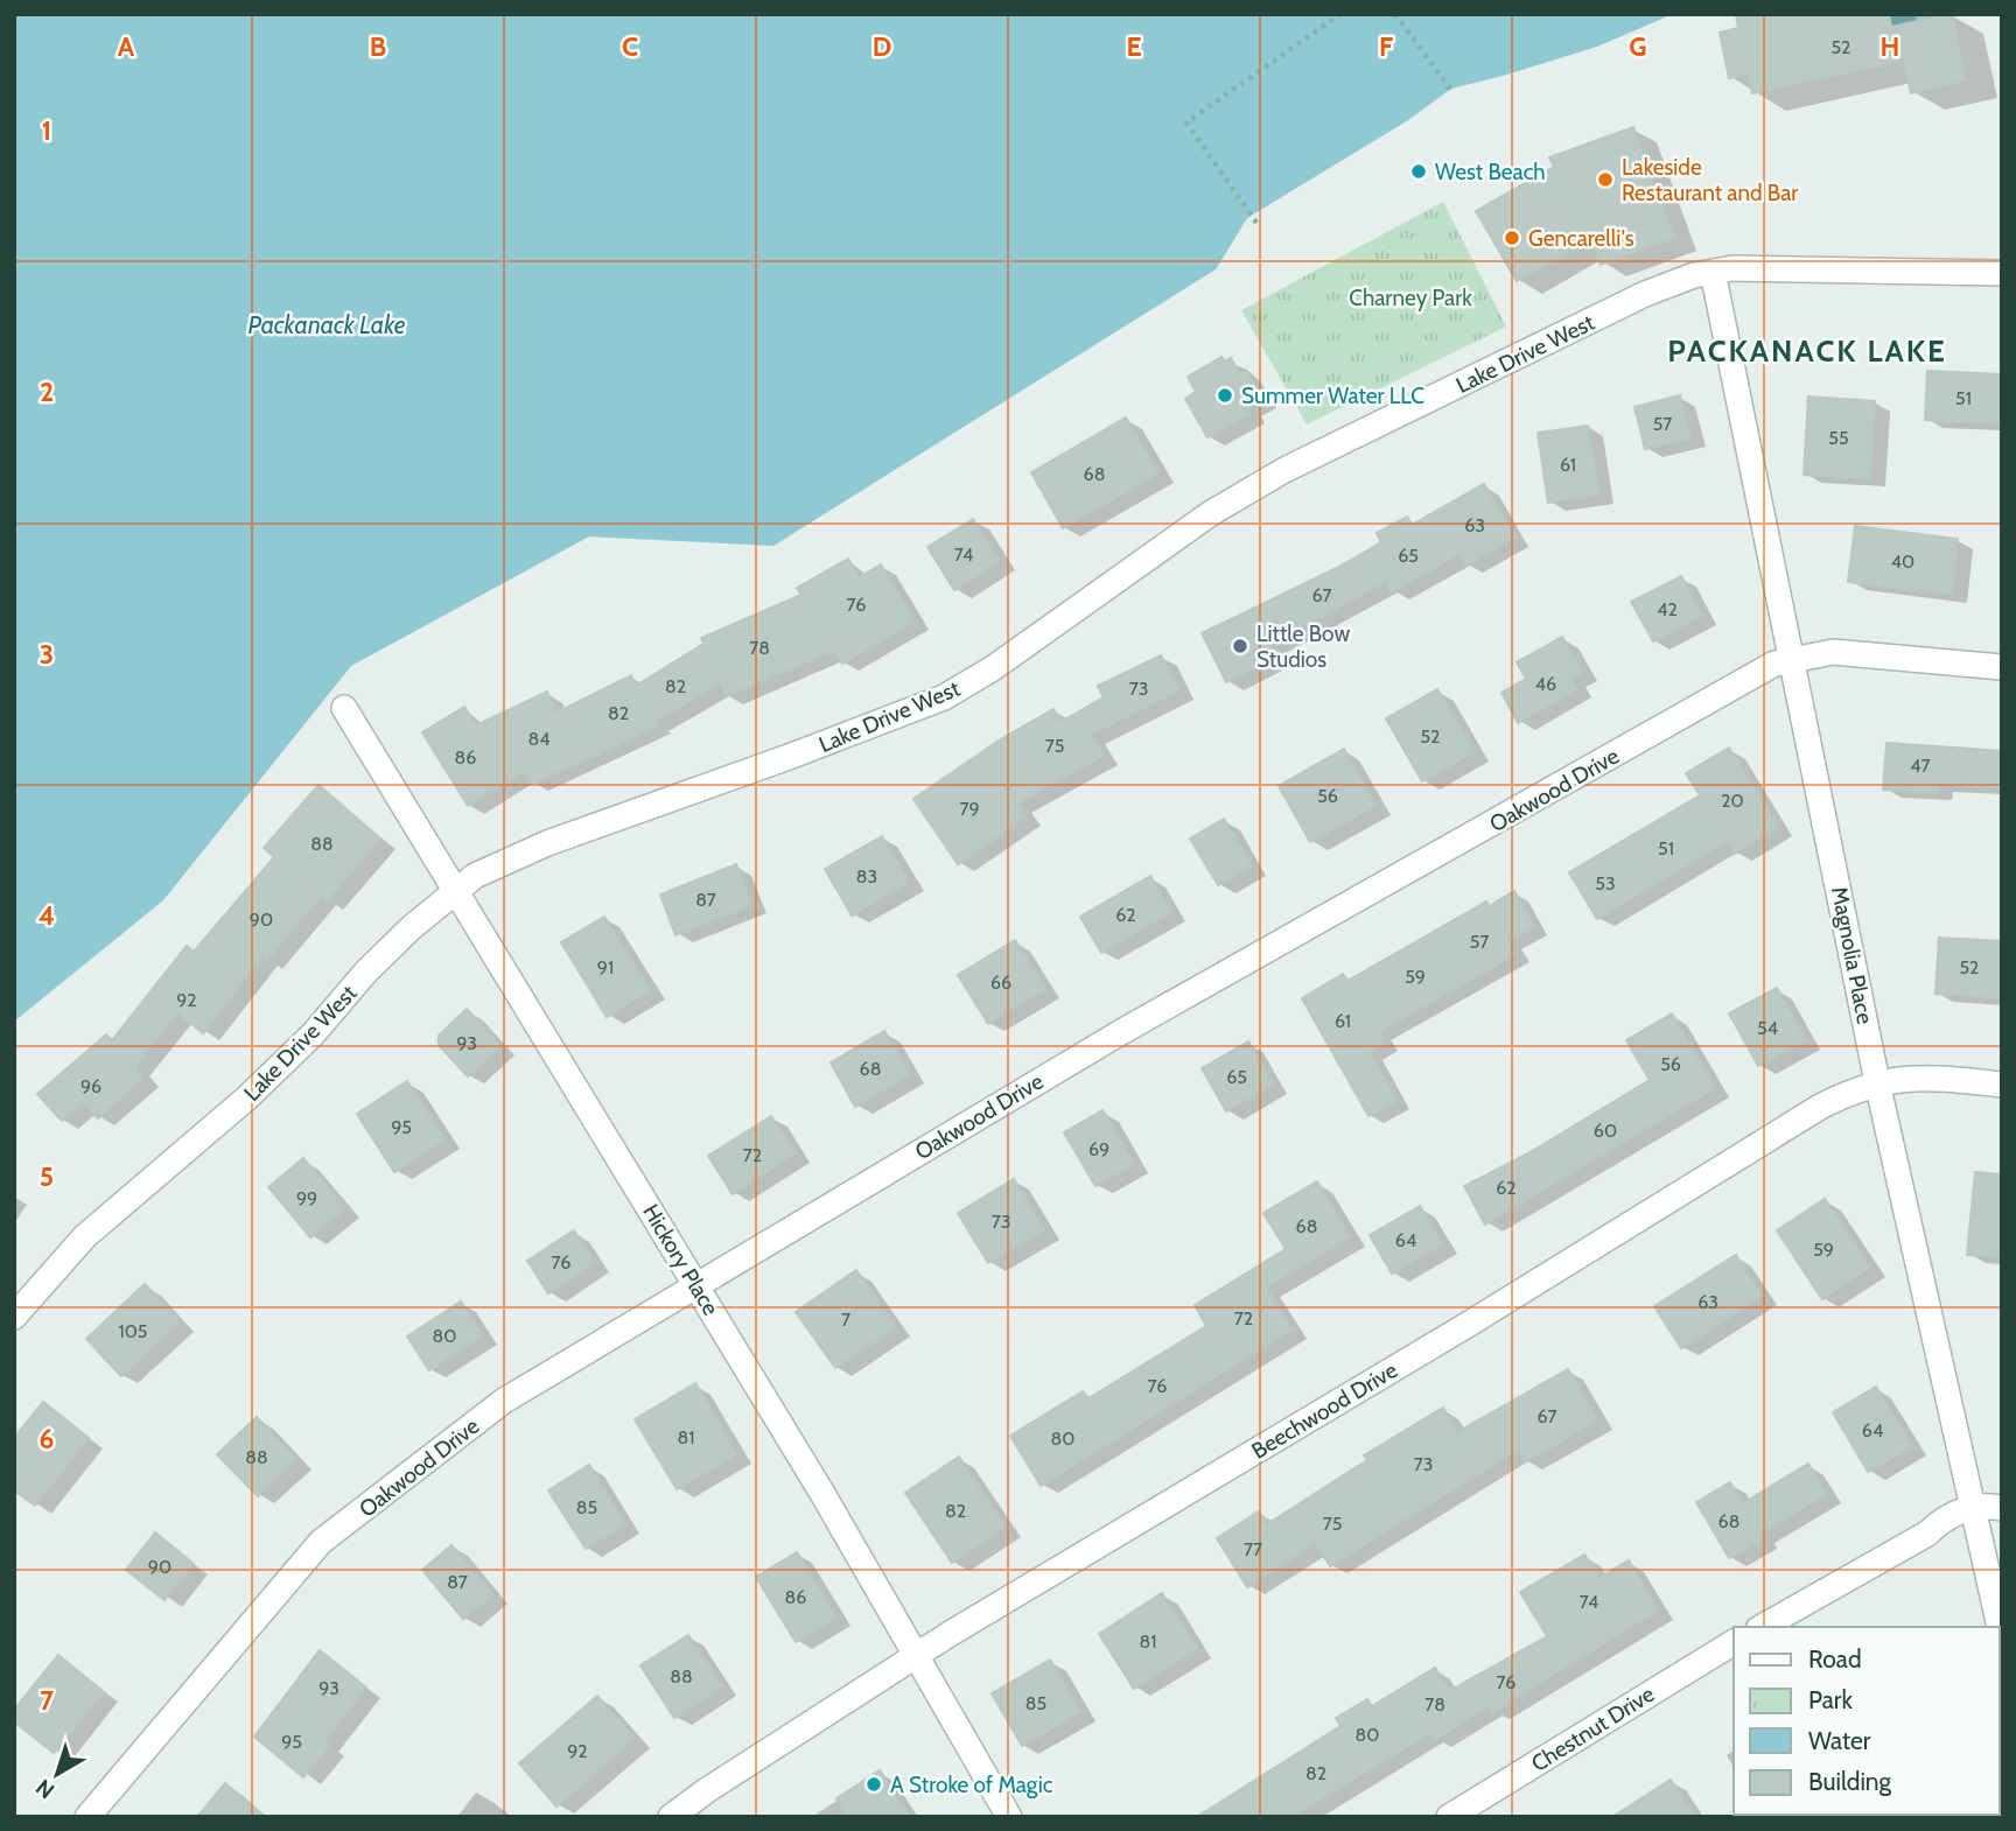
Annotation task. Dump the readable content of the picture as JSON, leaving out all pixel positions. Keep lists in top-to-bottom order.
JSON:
{
  "streets": {
    "street": [
      "Lake Drive West",
      "Oakwood Drive",
      "Magnolia Place",
      "Hickory Place",
      "Beechwood Drive",
      "Chestnut Drive"
    ]
  },
  "crossings": [
    ["Lake Drive West", "Magnolia Place"],
    ["Lake Drive West", "Hickory Place"],
    ["Oakwood Drive", "Magnolia Place"],
    ["Oakwood Drive", "Hickory Place"],
    ["Magnolia Place", "Beechwood Drive"],
    ["Hickory Place", "Beechwood Drive"]
  ],
  "districts": ["PACKANACK LAKE"],
  "water": ["Packanack Lake"],
  "parks": ["Charney Park"],
  "places": [
    "West Beach",
    "Lakeside Restaurant and Bar",
    "Gencarelli's",
    "Summer Water LLC",
    "Little Bow Studios",
    "A Stroke of Magic"
  ],
  "house_numbers": [
    "52",
    "51",
    "57",
    "55",
    "61",
    "68",
    "63",
    "74",
    "65",
    "40",
    "67",
    "76",
    "42",
    "78",
    "46",
    "82",
    "73",
    "82",
    "52",
    "84",
    "75",
    "86",
    "47",
    "56",
    "20",
    "79",
    "88",
    "51",
    "83",
    "53",
    "87",
    "62",
    "90",
    "57",
    "91",
    "52",
    "59",
    "66",
    "92",
    "61",
    "54",
    "93",
    "56",
    "68",
    "65",
    "96",
    "95",
    "60",
    "69",
    "72",
    "62",
    "99",
    "73",
    "68",
    "64",
    "59",
    "76",
    "63",
    "72",
    "7",
    "105",
    "80",
    "76",
    "67",
    "64",
    "81",
    "80",
    "88",
    "73",
    "85",
    "82",
    "68",
    "75",
    "77",
    "90",
    "87",
    "86",
    "74",
    "81",
    "88",
    "76",
    "93",
    "85",
    "78",
    "80",
    "95",
    "92",
    "82"
  ],
  "legend": [
    "Road",
    "Park",
    "Water",
    "Building"
  ],
  "north": "bottom left",
  "grid": {
    "columns": [
      "A",
      "B",
      "C",
      "D",
      "E",
      "F",
      "G",
      "H"
    ],
    "rows": [
      "1",
      "2",
      "3",
      "4",
      "5",
      "6",
      "7"
    ]
  }
}
